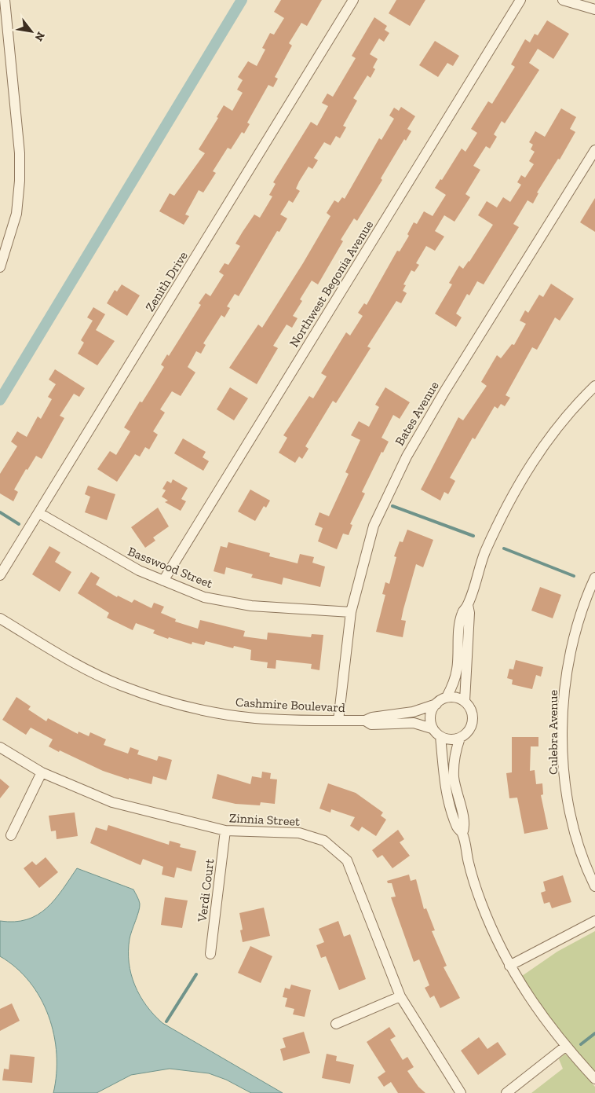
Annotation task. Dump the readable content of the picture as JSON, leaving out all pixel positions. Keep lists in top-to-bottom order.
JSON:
{
  "streets": {
    "street": [
      "Zenith Drive",
      "Northwest Begonia Avenue",
      "Bates Avenue",
      "Basswood Street",
      "Cashmire Boulevard",
      "Culebra Avenue",
      "Zinnia Street",
      "Verdi Court"
    ]
  },
  "crossings": [
    ["Zenith Drive", "Basswood Street"],
    ["Northwest Begonia Avenue", "Basswood Street"],
    ["Bates Avenue", "Basswood Street"],
    ["Bates Avenue", "Cashmire Boulevard"],
    ["Zinnia Street", "Verdi Court"]
  ],
  "north": "bottom right"
}
